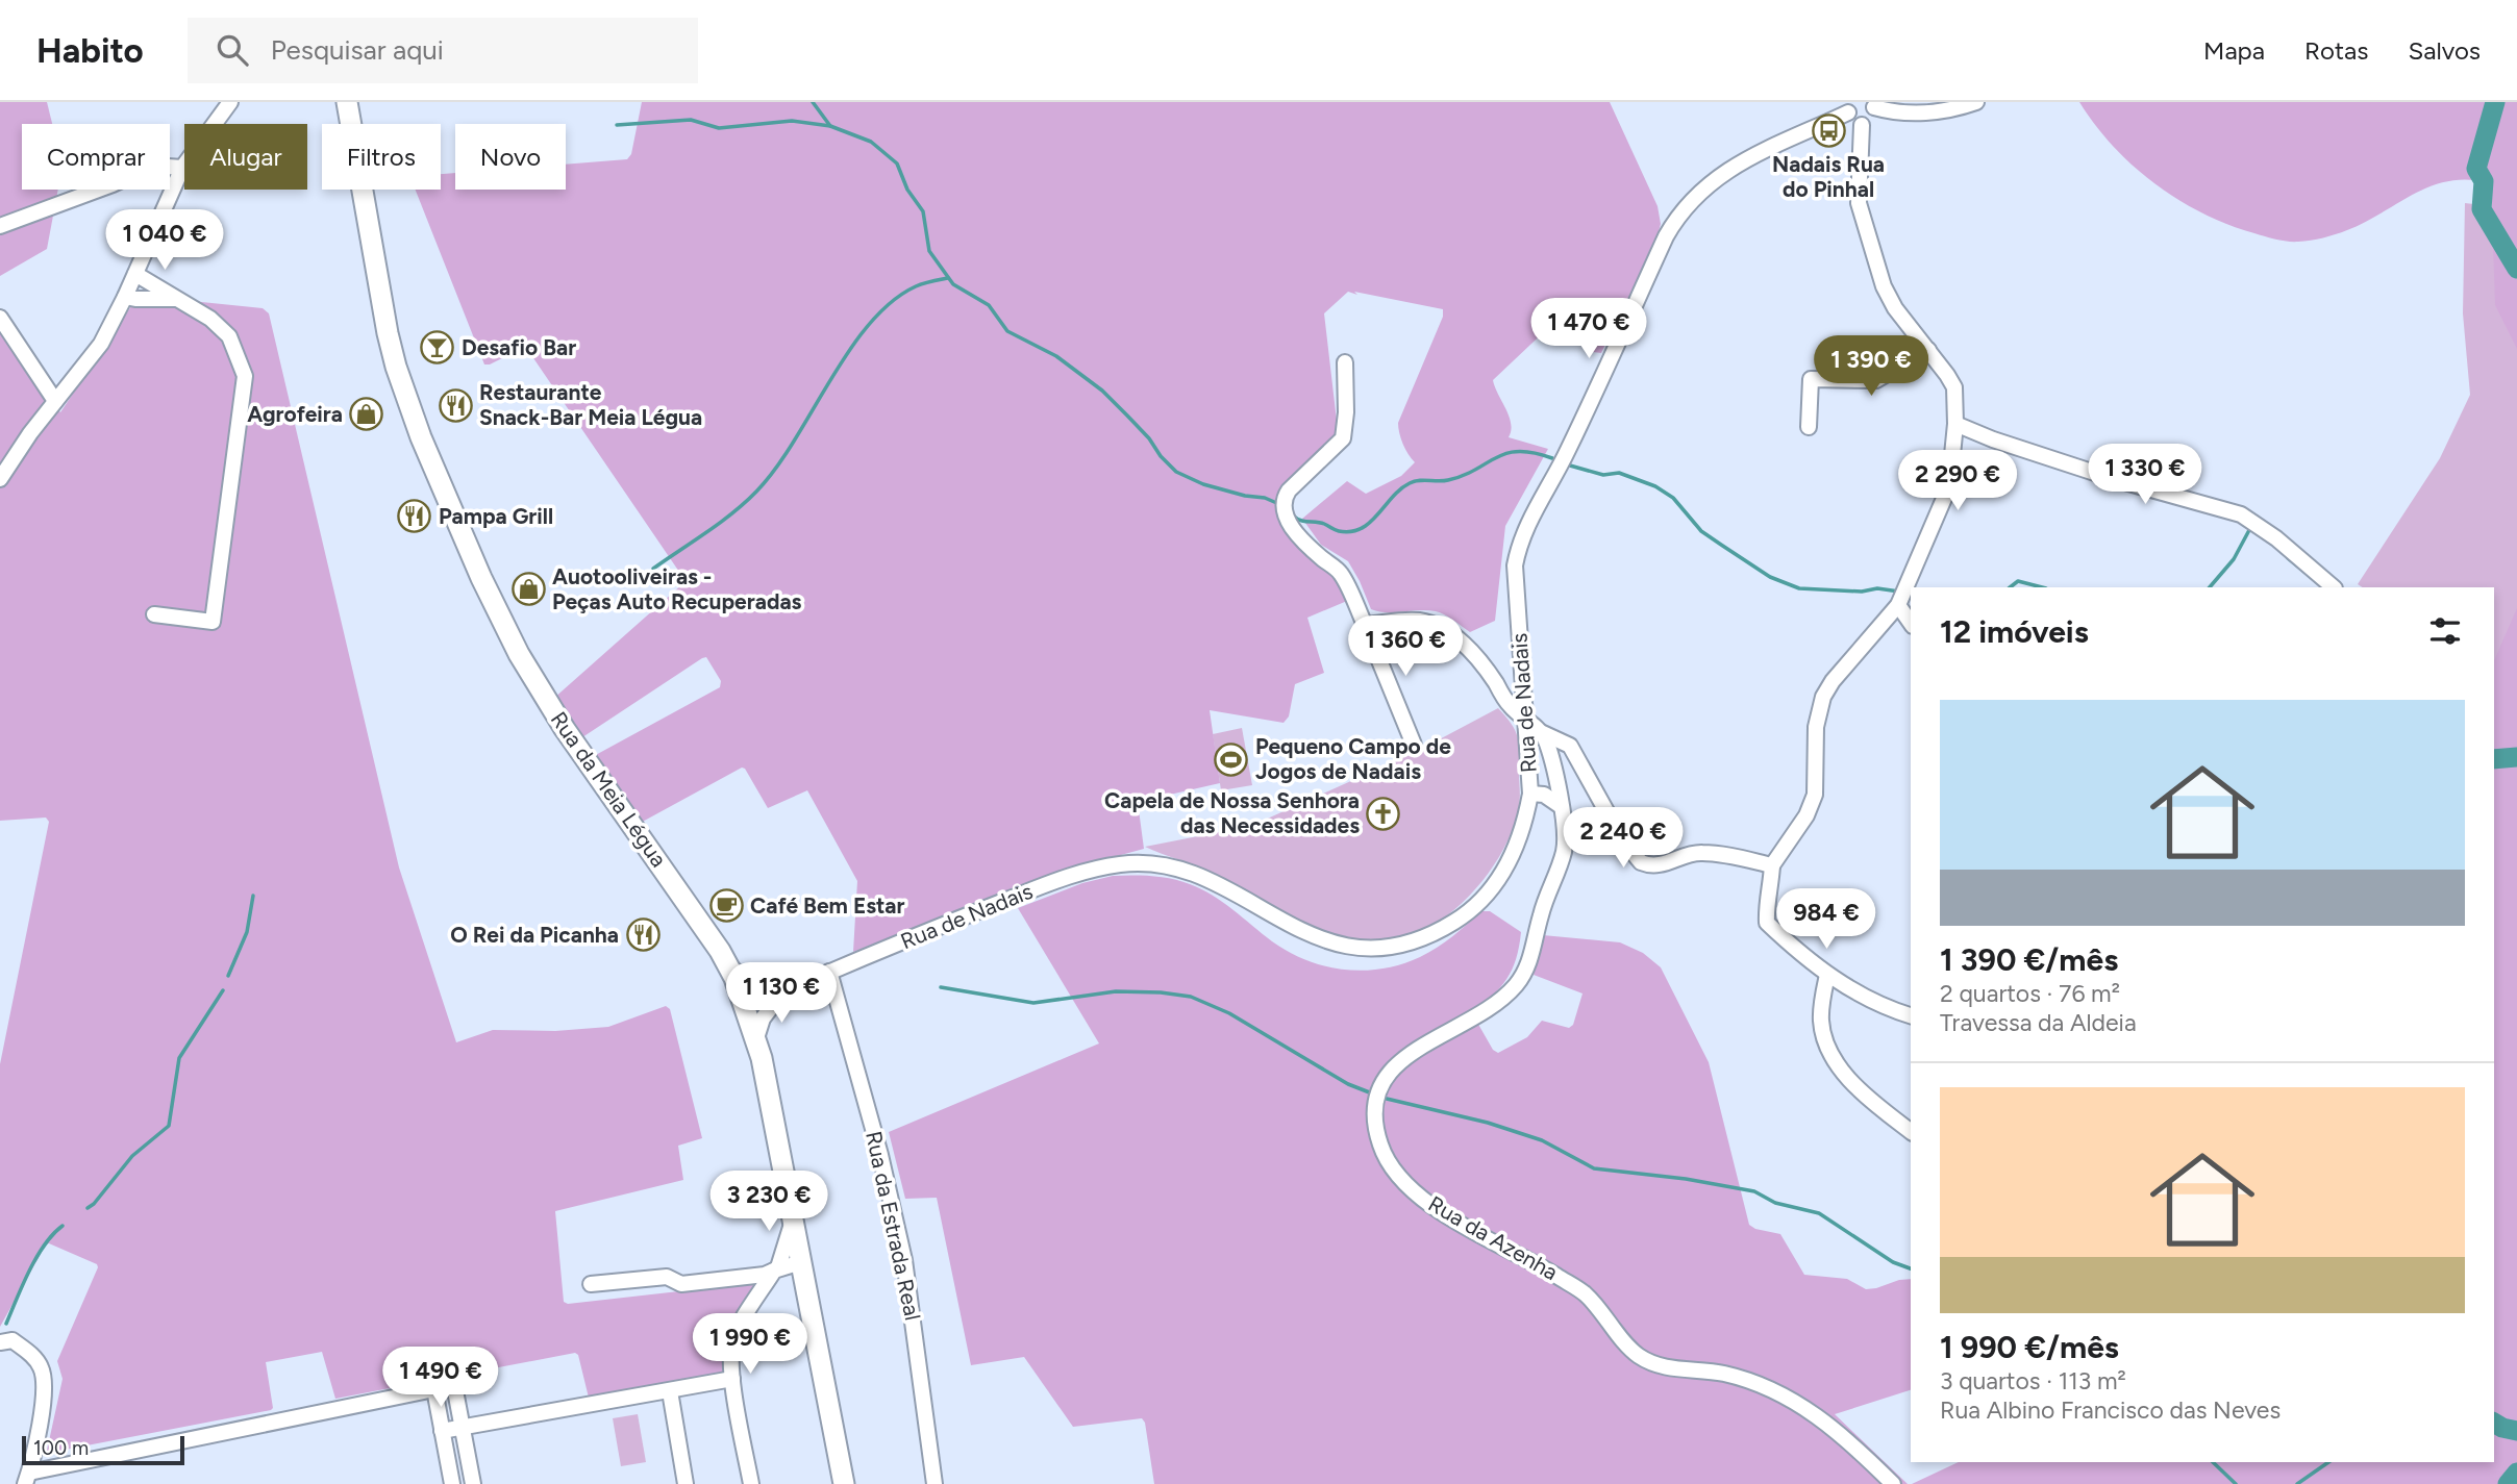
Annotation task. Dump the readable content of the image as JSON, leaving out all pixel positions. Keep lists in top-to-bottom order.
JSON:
{
  "streets": {
    "main road": ["Rua da Meia Légua"],
    "street": ["Rua de Nadais", "Rua da Estrada Real", "Rua da Azenha"]
  },
  "crossings": [
    ["Rua de Nadais", "Rua da Meia Légua"],
    ["Rua de Nadais", "Rua da Estrada Real"]
  ],
  "places": {
    "bus stop": ["Nadais Rua do Pinhal"],
    "bar": ["Desafio Bar"],
    "restaurant": ["Restaurante Snack-Bar Meia Légua", "Pampa Grill", "O Rei da Picanha"],
    "shop": ["Agrofeira", "Auotooliveiras - Peças Auto Recuperadas"],
    "sports": ["Pequeno Campo de Jogos de Nadais"],
    "church": ["Capela de Nossa Senhora das Necessidades"],
    "cafe": ["Café Bem Estar"]
  },
  "scale_bar": "100 m",
  "page": {
    "header": "Habito",
    "search": "Pesquisar aqui",
    "nav": ["Mapa", "Rotas", "Salvos"],
    "chip": [
      "Comprar",
      "Alugar",
      "Filtros",
      "Novo"
    ],
    "price": [
      "1 040 €",
      "1 470 €",
      "1 390 €",
      "1 330 €",
      "2 290 €",
      "1 360 €",
      "2 240 €",
      "984 €",
      "1 130 €",
      "3 230 €",
      "1 990 €",
      "1 490 €"
    ],
    "heading": "12 imóveis",
    "list": [
      {
        "name": "1 390 €/mês",
        "note": "2 quartos · 76 m² · Travessa da Aldeia"
      },
      {
        "name": "1 990 €/mês",
        "note": "3 quartos · 113 m² · Rua Albino Francisco das Neves"
      }
    ],
    "scale": "100 m"
  }
}
